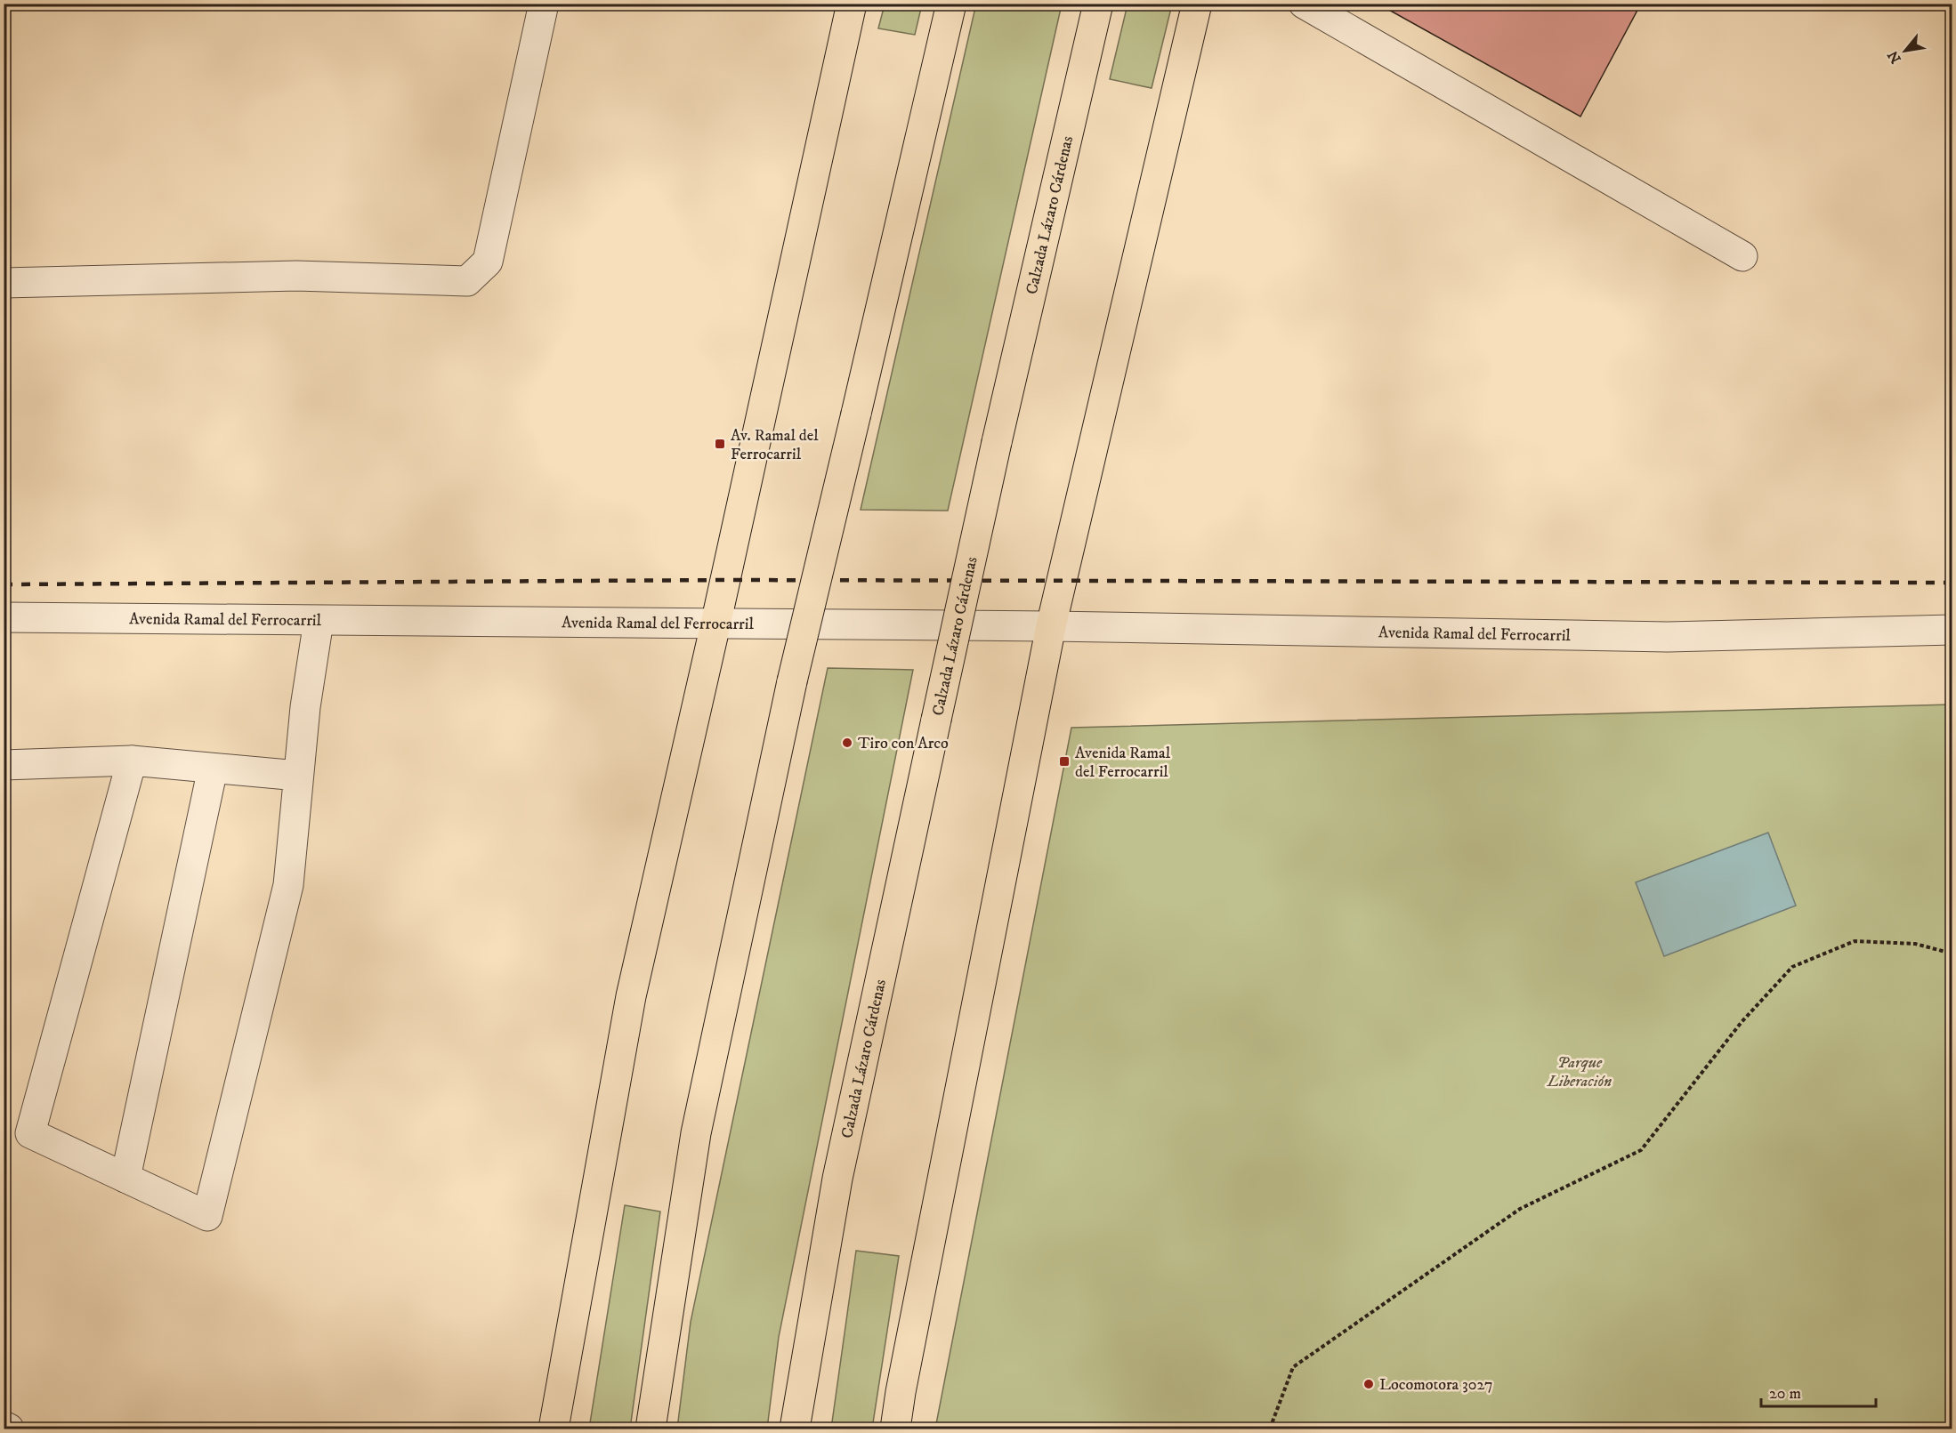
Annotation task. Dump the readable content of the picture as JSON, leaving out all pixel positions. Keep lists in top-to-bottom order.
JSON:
{
  "streets": {
    "main road": ["Calzada Lázaro Cárdenas"],
    "street": ["Avenida Ramal del Ferrocarril"]
  },
  "parks": ["Parque Liberación"],
  "places": {
    "transit": ["Av. Ramal del Ferrocarril", "Avenida Ramal del Ferrocarril"],
    "other": ["Tiro con Arco", "Locomotora 3027"]
  },
  "scale_bar": "20 m",
  "north": "bottom left"
}
